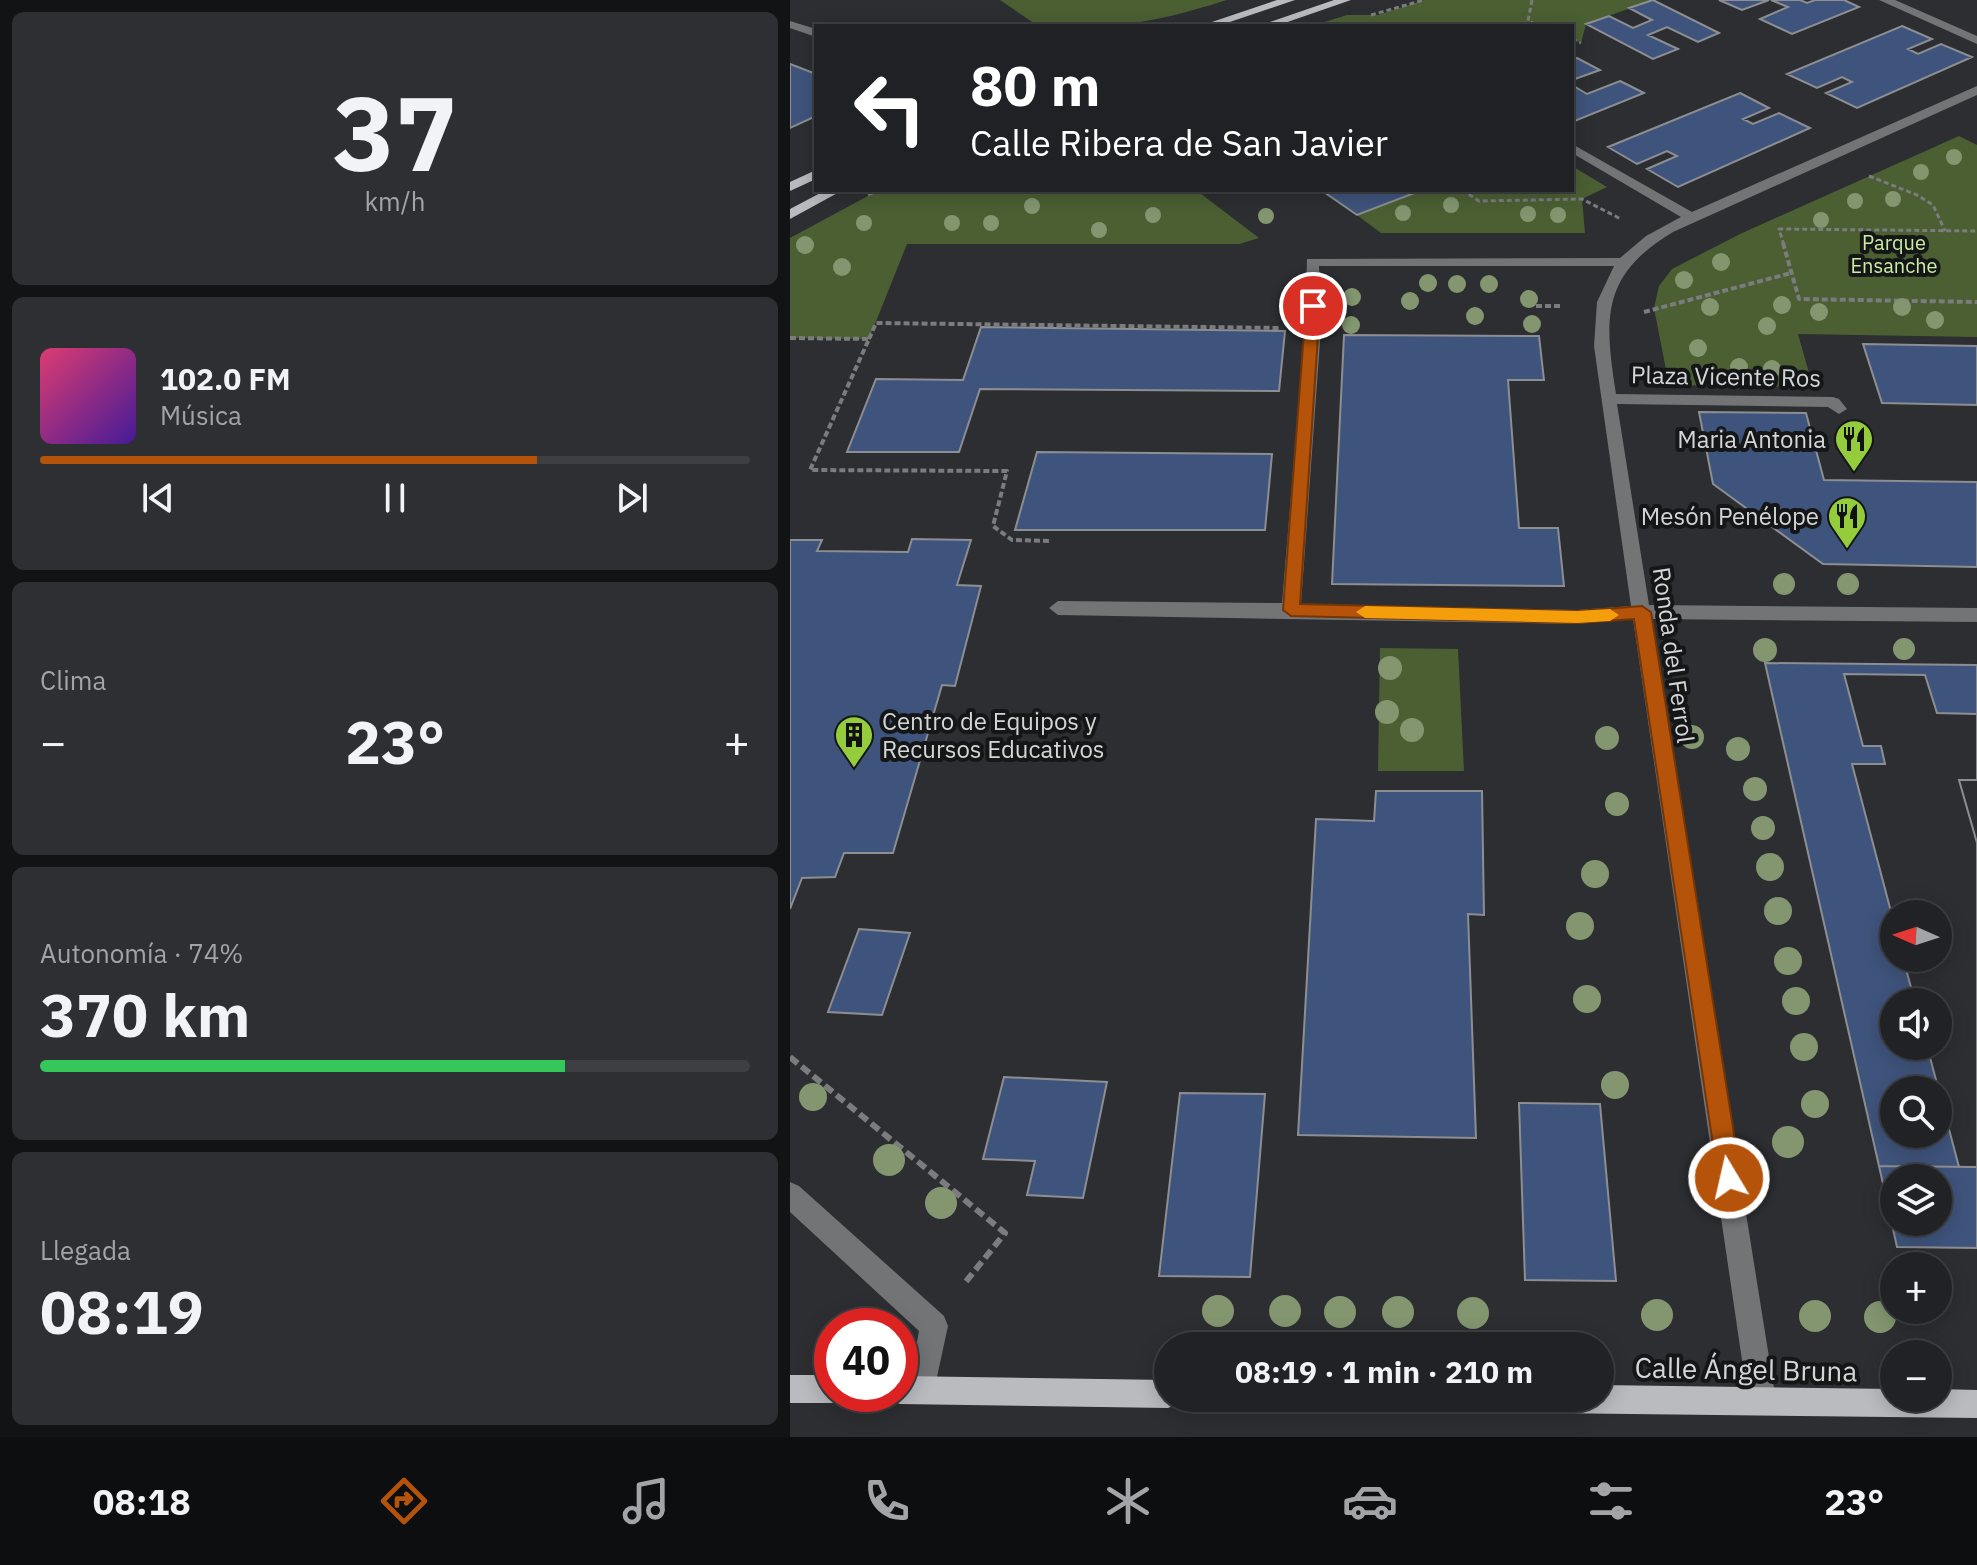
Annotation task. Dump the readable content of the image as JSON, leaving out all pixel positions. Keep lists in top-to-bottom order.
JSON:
{
  "streets": {
    "main road": ["Calle Ángel Bruna"],
    "street": ["Plaza Vicente Ros", "Ronda del Ferrol"]
  },
  "crossings": [
    ["Plaza Vicente Ros", "Ronda del Ferrol"],
    ["Ronda del Ferrol", "Calle Ángel Bruna"]
  ],
  "parks": ["Parque Ensanche"],
  "places": {
    "restaurant": ["Maria Antonia", "Mesón Penélope"],
    "building": ["Centro de Equipos y Recursos Educativos"]
  },
  "north": "left",
  "page": {
    "tile": [
      ["37", "km/h"],
      "Clima",
      ["Autonomía · 74%", "370 km"],
      ["Llegada", "08:19"]
    ],
    "turn": ["80 m", "Calle Ribera de San Javier"],
    "song": ["102.0 FM", "Música"],
    "heat": ["−", "23°", "+"],
    "map_buttons": ["+", "−"],
    "limit": "40",
    "trip": "08:19 · 1 min · 210 m",
    "tabs": ["08:18", "23°"]
  }
}
